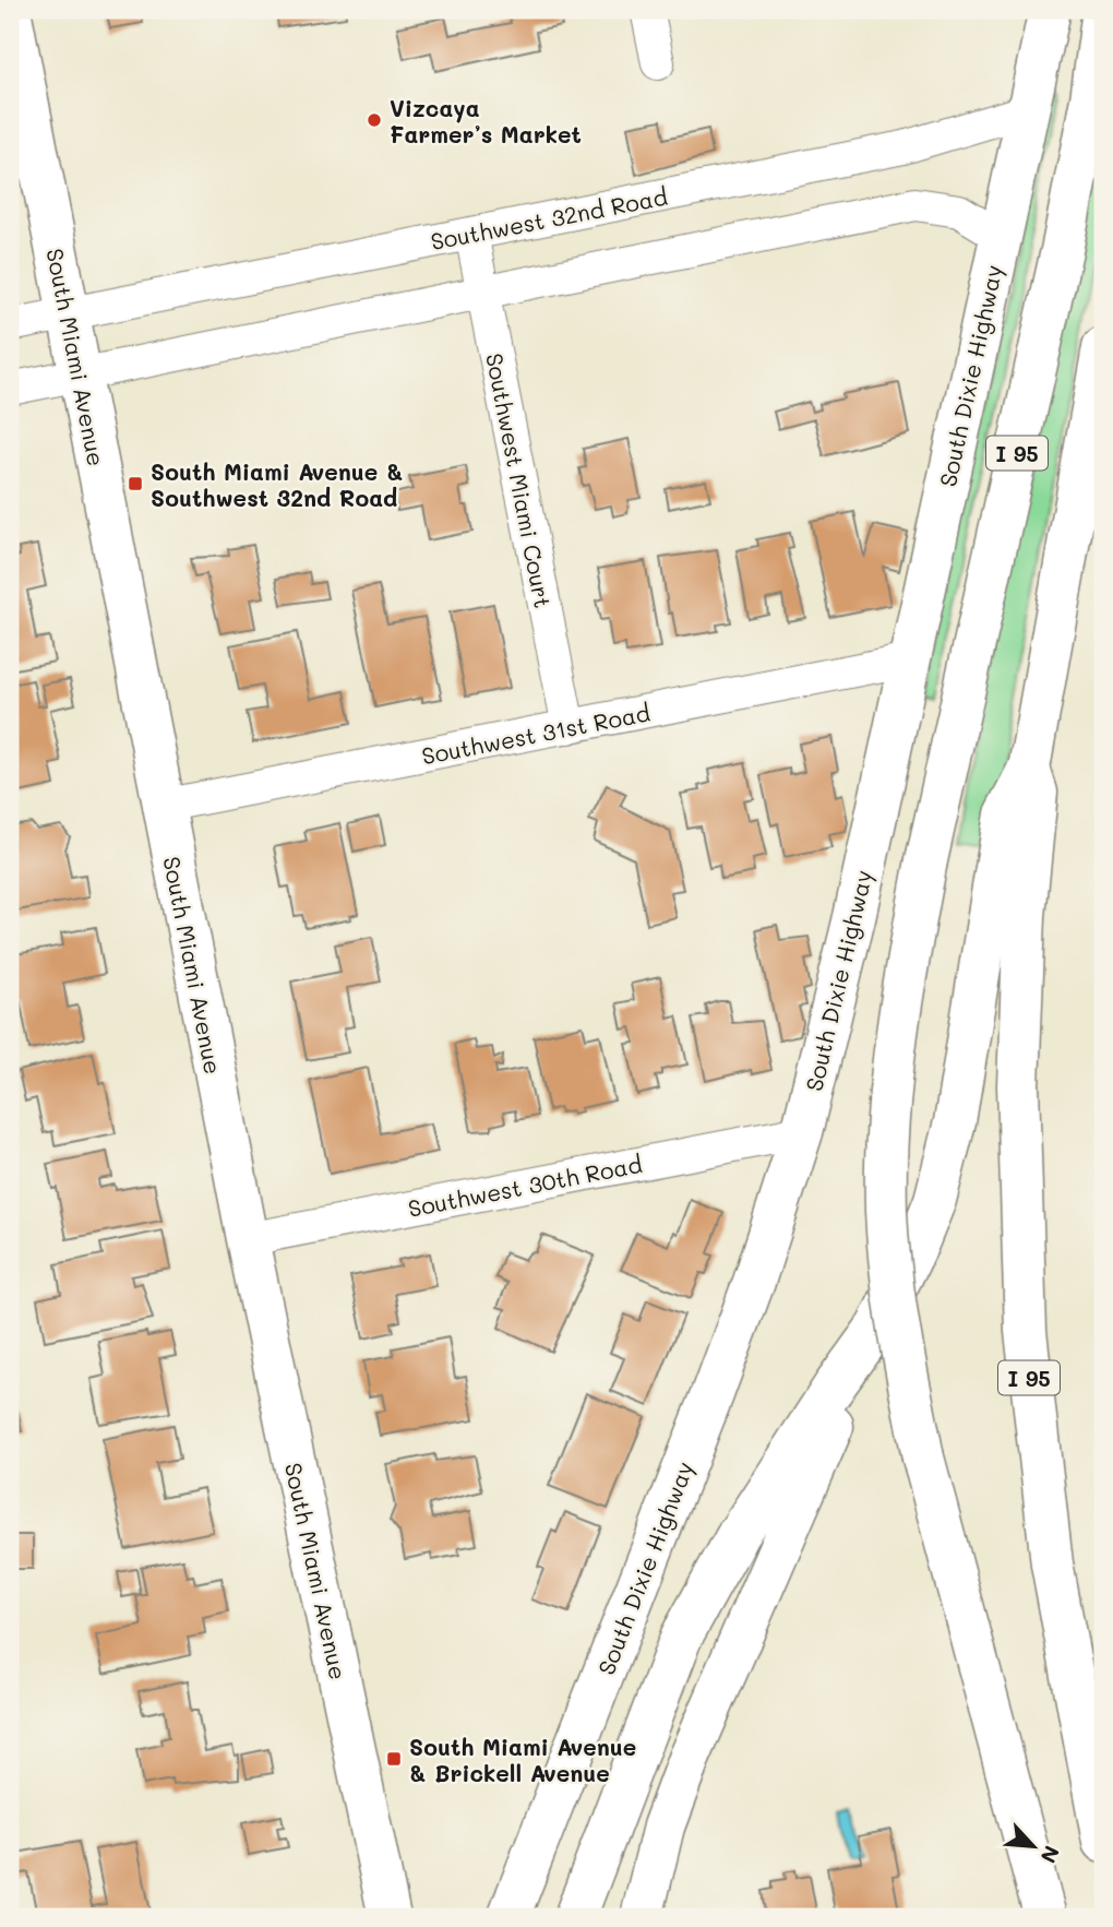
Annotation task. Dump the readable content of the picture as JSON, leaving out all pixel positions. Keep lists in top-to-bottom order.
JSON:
{
  "streets": {
    "main road": ["South Miami Avenue", "South Dixie Highway", "I 95"],
    "street": [
      "Southwest 32nd Road",
      "Southwest Miami Court",
      "Southwest 31st Road",
      "Southwest 30th Road"
    ]
  },
  "crossings": [
    ["Southwest 32nd Road", "South Miami Avenue"],
    ["Southwest 32nd Road", "South Dixie Highway"],
    ["Southwest 32nd Road", "Southwest Miami Court"],
    ["South Miami Avenue", "Southwest 31st Road"],
    ["South Miami Avenue", "Southwest 30th Road"],
    ["South Dixie Highway", "Southwest 31st Road"],
    ["South Dixie Highway", "Southwest 30th Road"],
    ["Southwest Miami Court", "Southwest 31st Road"]
  ],
  "places": {
    "other": ["Vizcaya Farmer’s Market"],
    "transit": ["South Miami Avenue & Southwest 32nd Road", "South Miami Avenue & Brickell Avenue"]
  },
  "north": "bottom right"
}
